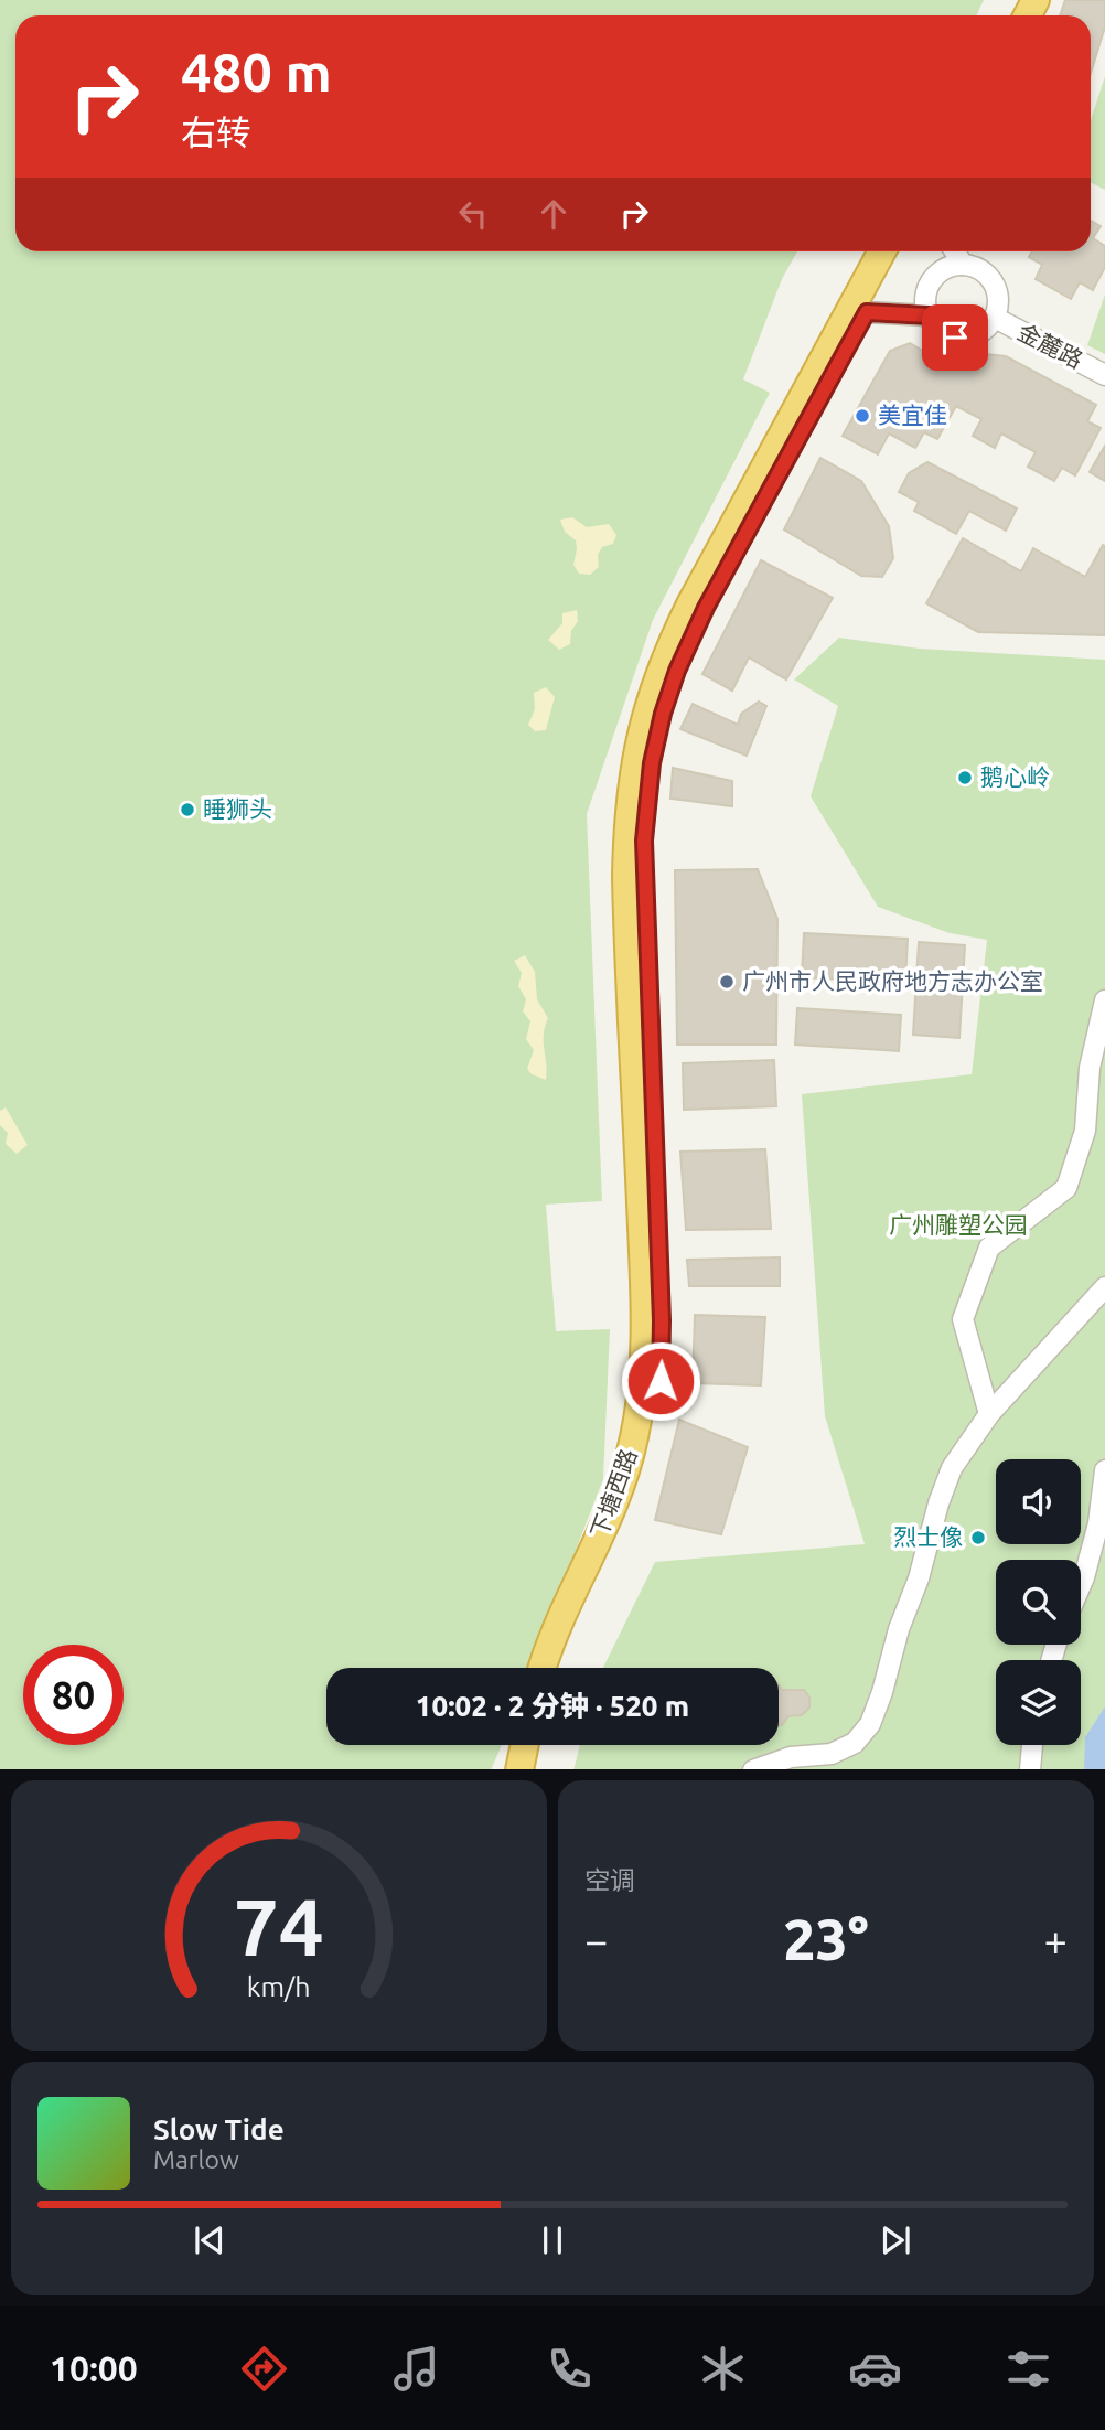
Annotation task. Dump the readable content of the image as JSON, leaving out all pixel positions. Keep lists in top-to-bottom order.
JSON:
{
  "streets": {
    "highway": ["下塘西路"],
    "street": ["金麓路"]
  },
  "parks": ["广州雕塑公园"],
  "places": [
    "美宜佳",
    "鹅心岭",
    "睡狮头",
    "广州市人民政府地方志办公室",
    "烈士像"
  ],
  "page": {
    "turn": ["480 m", "右转"],
    "limit": "80",
    "trip": "10:02 · 2 分钟 · 520 m",
    "tile": "空调",
    "heat": ["−", "23°", "+"],
    "song": ["Slow Tide", "Marlow"],
    "tabs": "10:00",
    "gauge": ["74", "km/h"]
  }
}
